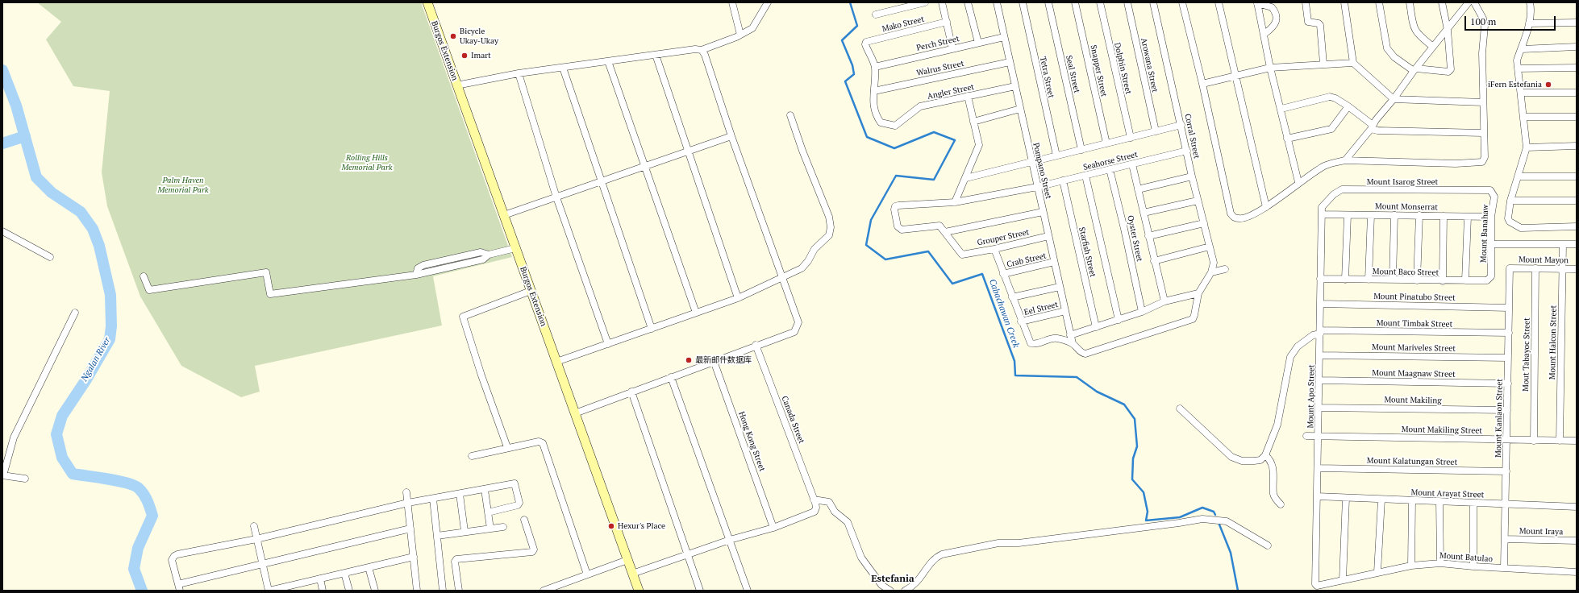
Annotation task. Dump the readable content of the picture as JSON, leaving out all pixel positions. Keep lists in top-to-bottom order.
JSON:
{
  "streets": {
    "main road": ["Burgos Extension"],
    "street": [
      "Mako Street",
      "Perch Street",
      "Arowana Street",
      "Walrus Street",
      "Dolphin Street",
      "Snapper Street",
      "Seal Street",
      "Tetra Street",
      "Angler Street",
      "Corral Street",
      "Seahorse Street",
      "Pompano Street",
      "Mount Isarog Street",
      "Mount Monserrat",
      "Mount Banahaw",
      "Grouper Street",
      "Oyster Street",
      "Starfish Street",
      "Crab Street",
      "Mount Mayon",
      "Mount Baco Street",
      "Mount Pinatubo Street",
      "Eel Street",
      "Mount Timbak Street",
      "Mount Halcon Street",
      "Mount Mariveles Street",
      "Mout Tabayoc Street",
      "Mount Maagnaw Street",
      "Mount Apo Street",
      "Mount Makiling",
      "Mount Kanlaon Street",
      "Canada Street",
      "Mount Makiling Street",
      "Hong Kong Street",
      "Mount Kalatungan Street",
      "Mount Arayat Street",
      "Mount Iraya",
      "Mount Batulao"
    ]
  },
  "crossings": [
    ["Mako Street", "Perch Street"],
    ["Perch Street", "Pompano Street"],
    ["Walrus Street", "Angler Street"],
    ["Walrus Street", "Pompano Street"],
    ["Angler Street", "Pompano Street"],
    ["Corral Street", "Seahorse Street"],
    ["Seahorse Street", "Pompano Street"],
    ["Seahorse Street", "Grouper Street"],
    ["Seahorse Street", "Oyster Street"],
    ["Seahorse Street", "Starfish Street"],
    ["Pompano Street", "Grouper Street"],
    ["Pompano Street", "Crab Street"],
    ["Pompano Street", "Eel Street"],
    ["Mount Isarog Street", "Mount Banahaw"],
    ["Mount Isarog Street", "Mount Apo Street"],
    ["Mount Monserrat", "Mount Banahaw"],
    ["Mount Monserrat", "Mount Apo Street"],
    ["Mount Banahaw", "Mount Baco Street"],
    ["Mount Mayon", "Mount Halcon Street"],
    ["Mount Mayon", "Mout Tabayoc Street"],
    ["Mount Mayon", "Mount Kanlaon Street"],
    ["Mount Baco Street", "Mount Apo Street"],
    ["Mount Pinatubo Street", "Mount Apo Street"],
    ["Mount Pinatubo Street", "Mount Kanlaon Street"],
    ["Mount Timbak Street", "Mount Apo Street"],
    ["Mount Timbak Street", "Mount Kanlaon Street"],
    ["Mount Halcon Street", "Mount Makiling Street"],
    ["Mount Mariveles Street", "Mount Apo Street"],
    ["Mount Mariveles Street", "Mount Kanlaon Street"],
    ["Mout Tabayoc Street", "Mount Makiling Street"],
    ["Mount Maagnaw Street", "Mount Apo Street"],
    ["Mount Maagnaw Street", "Mount Kanlaon Street"],
    ["Mount Apo Street", "Mount Makiling"],
    ["Mount Apo Street", "Mount Makiling Street"],
    ["Mount Apo Street", "Mount Kalatungan Street"],
    ["Mount Apo Street", "Mount Arayat Street"],
    ["Mount Apo Street", "Mount Batulao"],
    ["Mount Makiling", "Mount Kanlaon Street"],
    ["Mount Kanlaon Street", "Mount Makiling Street"],
    ["Mount Kanlaon Street", "Mount Kalatungan Street"],
    ["Mount Kanlaon Street", "Mount Arayat Street"],
    ["Mount Kanlaon Street", "Mount Iraya"],
    ["Mount Kanlaon Street", "Mount Batulao"]
  ],
  "districts": ["Estefania"],
  "water": ["Cabachawan Creek", "Ngalan River"],
  "parks": ["Rolling Hills Memorial Park", "Palm Haven Memorial Park"],
  "places": [
    "Bicycle Ukay-Ukay",
    "Imart",
    "iFern Estefania",
    "最新邮件数据库",
    "Hexur's Place"
  ],
  "scale_bar": "100 m"
}
